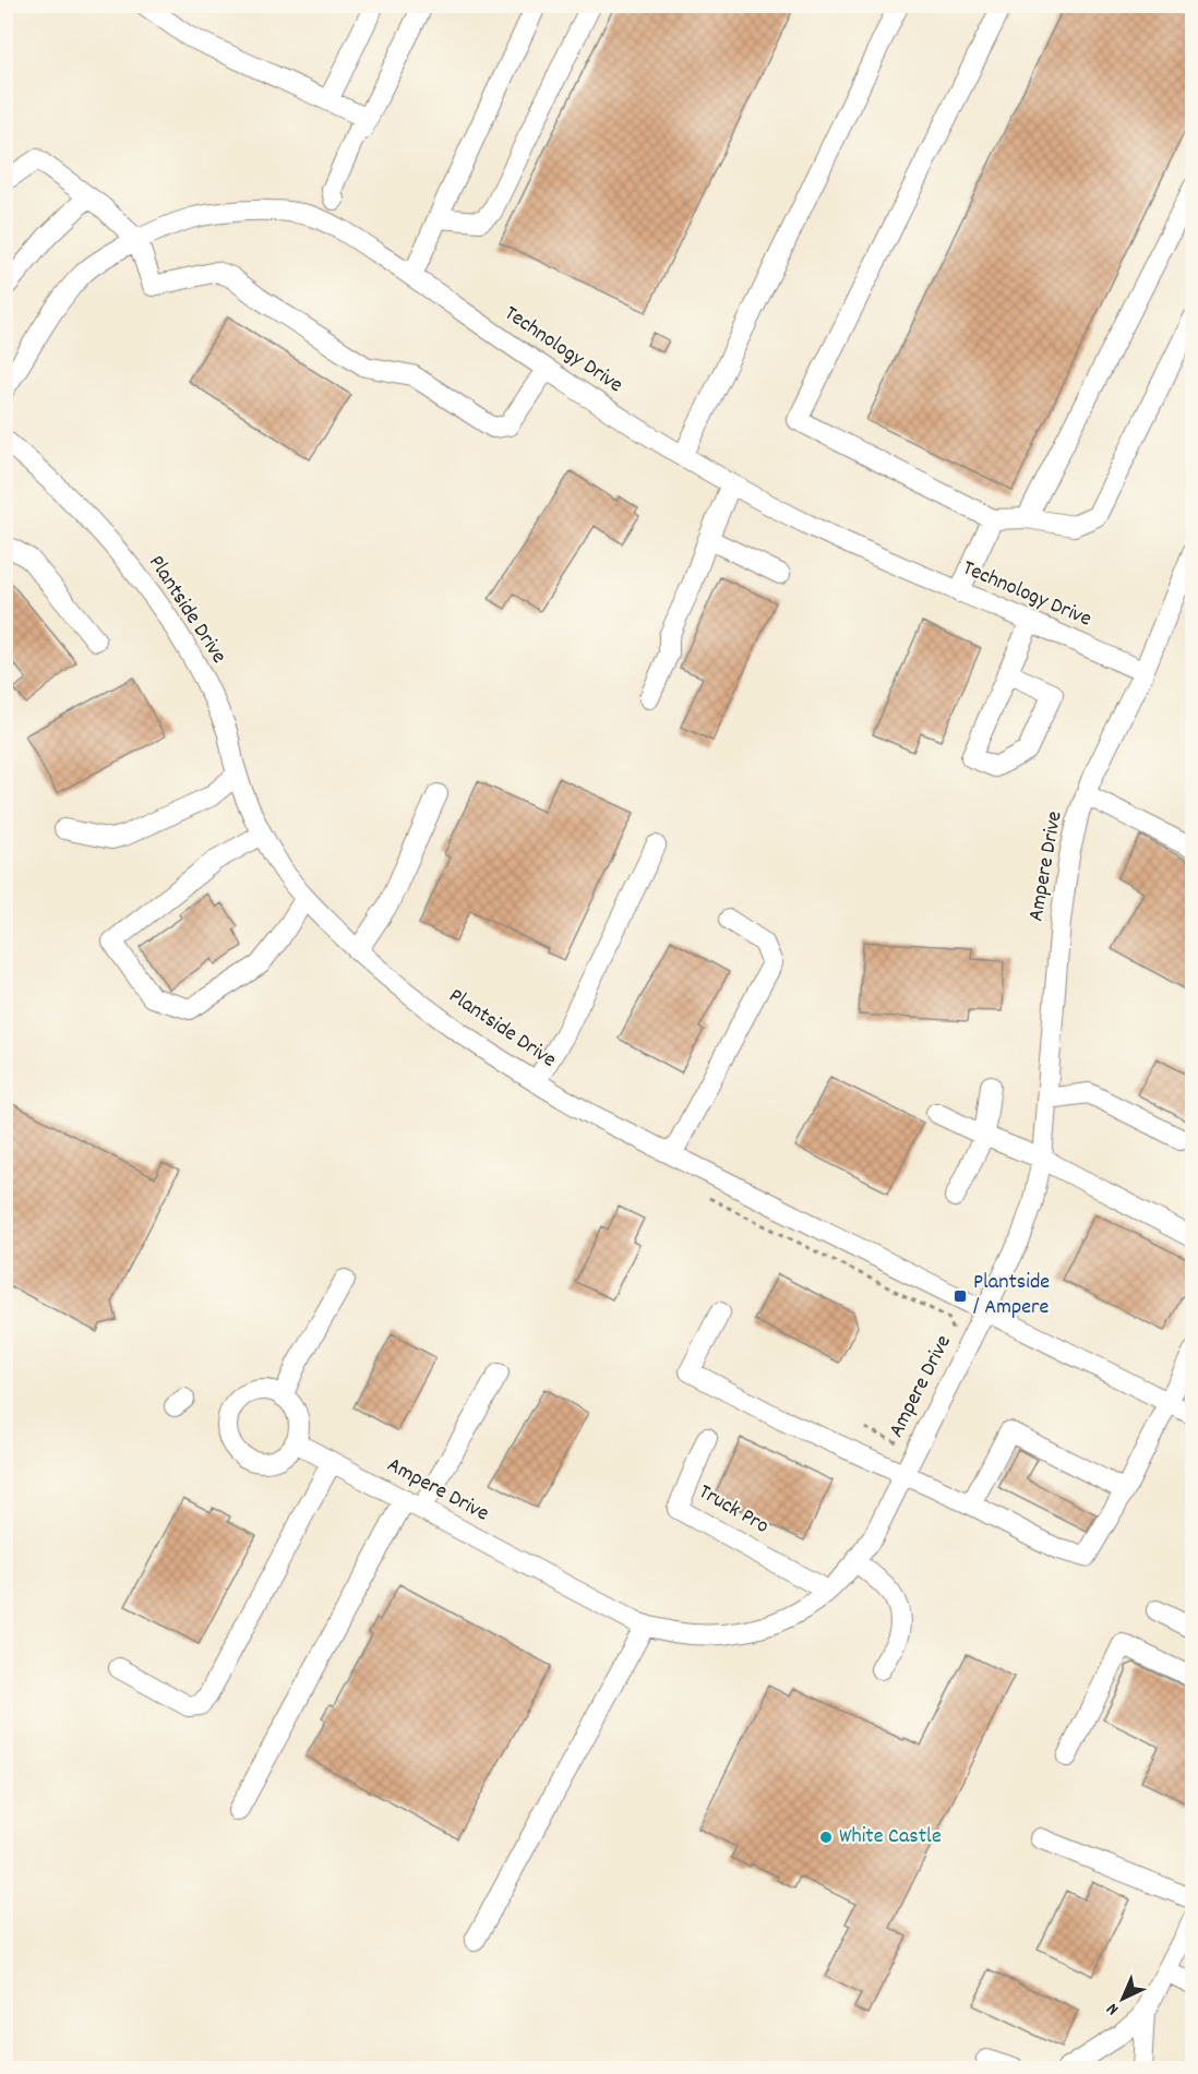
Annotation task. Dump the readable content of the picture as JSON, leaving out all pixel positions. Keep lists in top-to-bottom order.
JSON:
{
  "streets": {
    "street": [
      "Technology Drive",
      "Plantside Drive",
      "Ampere Drive",
      "Truck Pro"
    ]
  },
  "crossings": [
    ["Technology Drive", "Ampere Drive"],
    ["Plantside Drive", "Ampere Drive"],
    ["Ampere Drive", "Truck Pro"]
  ],
  "places": {
    "transit": ["Plantside / Ampere"],
    "other": ["White Castle"]
  },
  "north": "bottom left"
}
